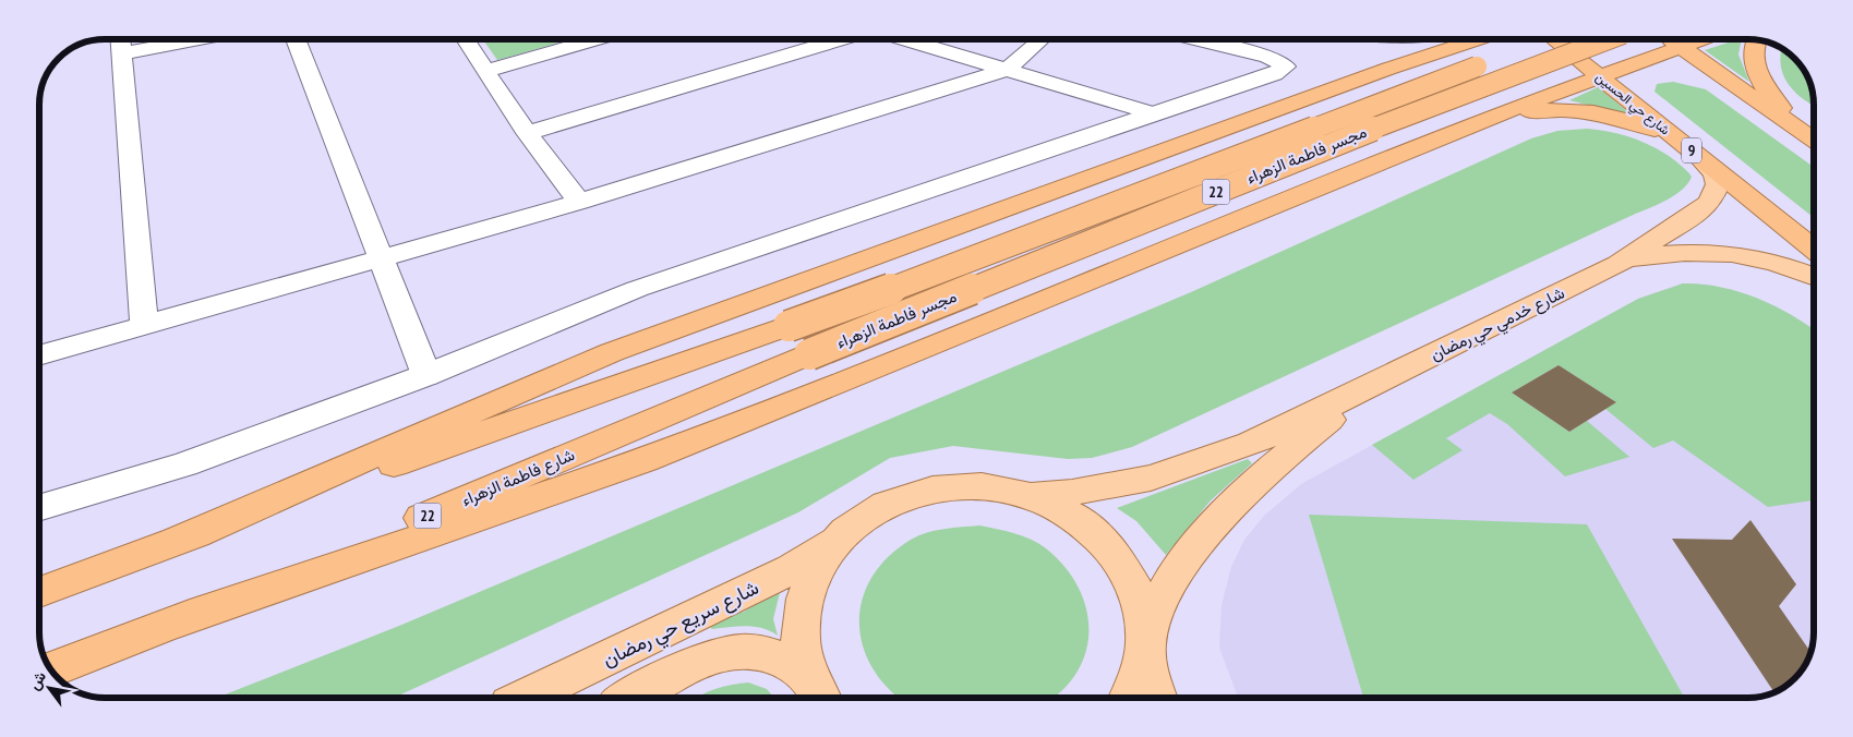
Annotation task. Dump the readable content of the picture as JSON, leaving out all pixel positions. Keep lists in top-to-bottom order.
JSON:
{
  "streets": {
    "highway": [
      "شارع حي الحسين",
      "9",
      "مجسر فاطمة الزهراء",
      "22",
      "شارع فاطمة الزهراء"
    ],
    "main road": ["شارع خدمي حي رمضان", "شارع سريع حي رمضان"]
  },
  "crossings": [
    ["مجسر فاطمة الزهراء", "22"],
    ["مجسر فاطمة الزهراء", "شارع فاطمة الزهراء"]
  ],
  "north": "top left"
}
